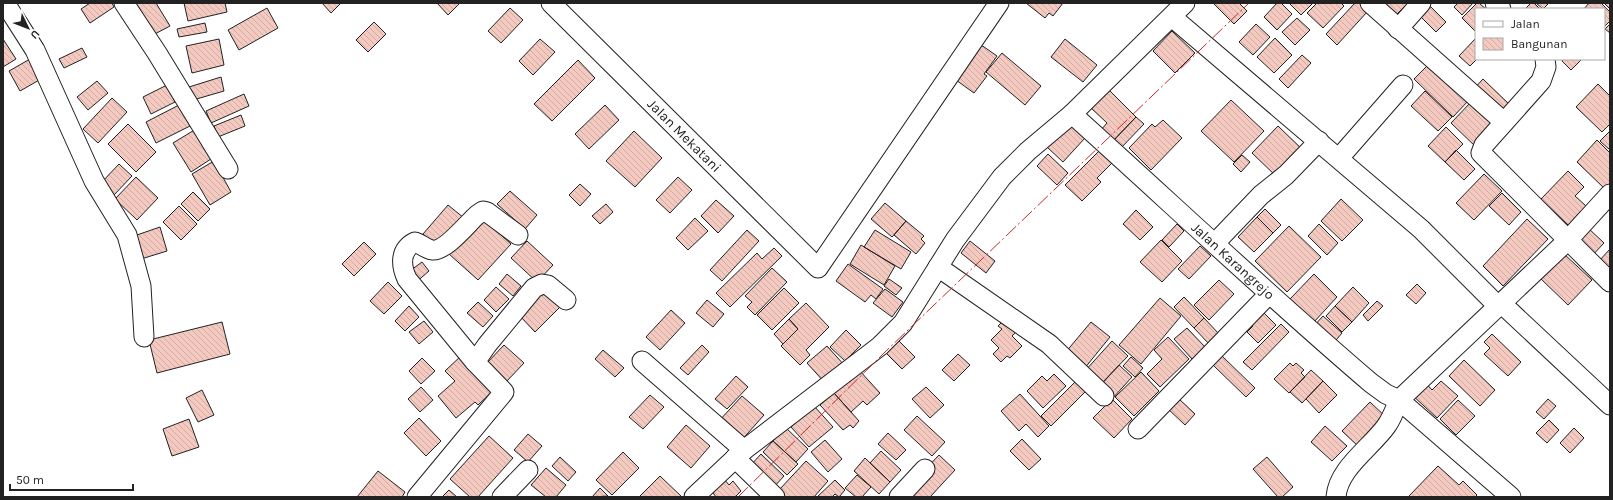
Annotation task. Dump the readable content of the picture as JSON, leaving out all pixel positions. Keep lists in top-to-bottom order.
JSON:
{
  "streets": {
    "street": ["Jalan Mekatani", "Jalan Karangrejo"]
  },
  "legend": ["Jalan", "Bangunan"],
  "scale_bar": "50 m",
  "north": "bottom right"
}
